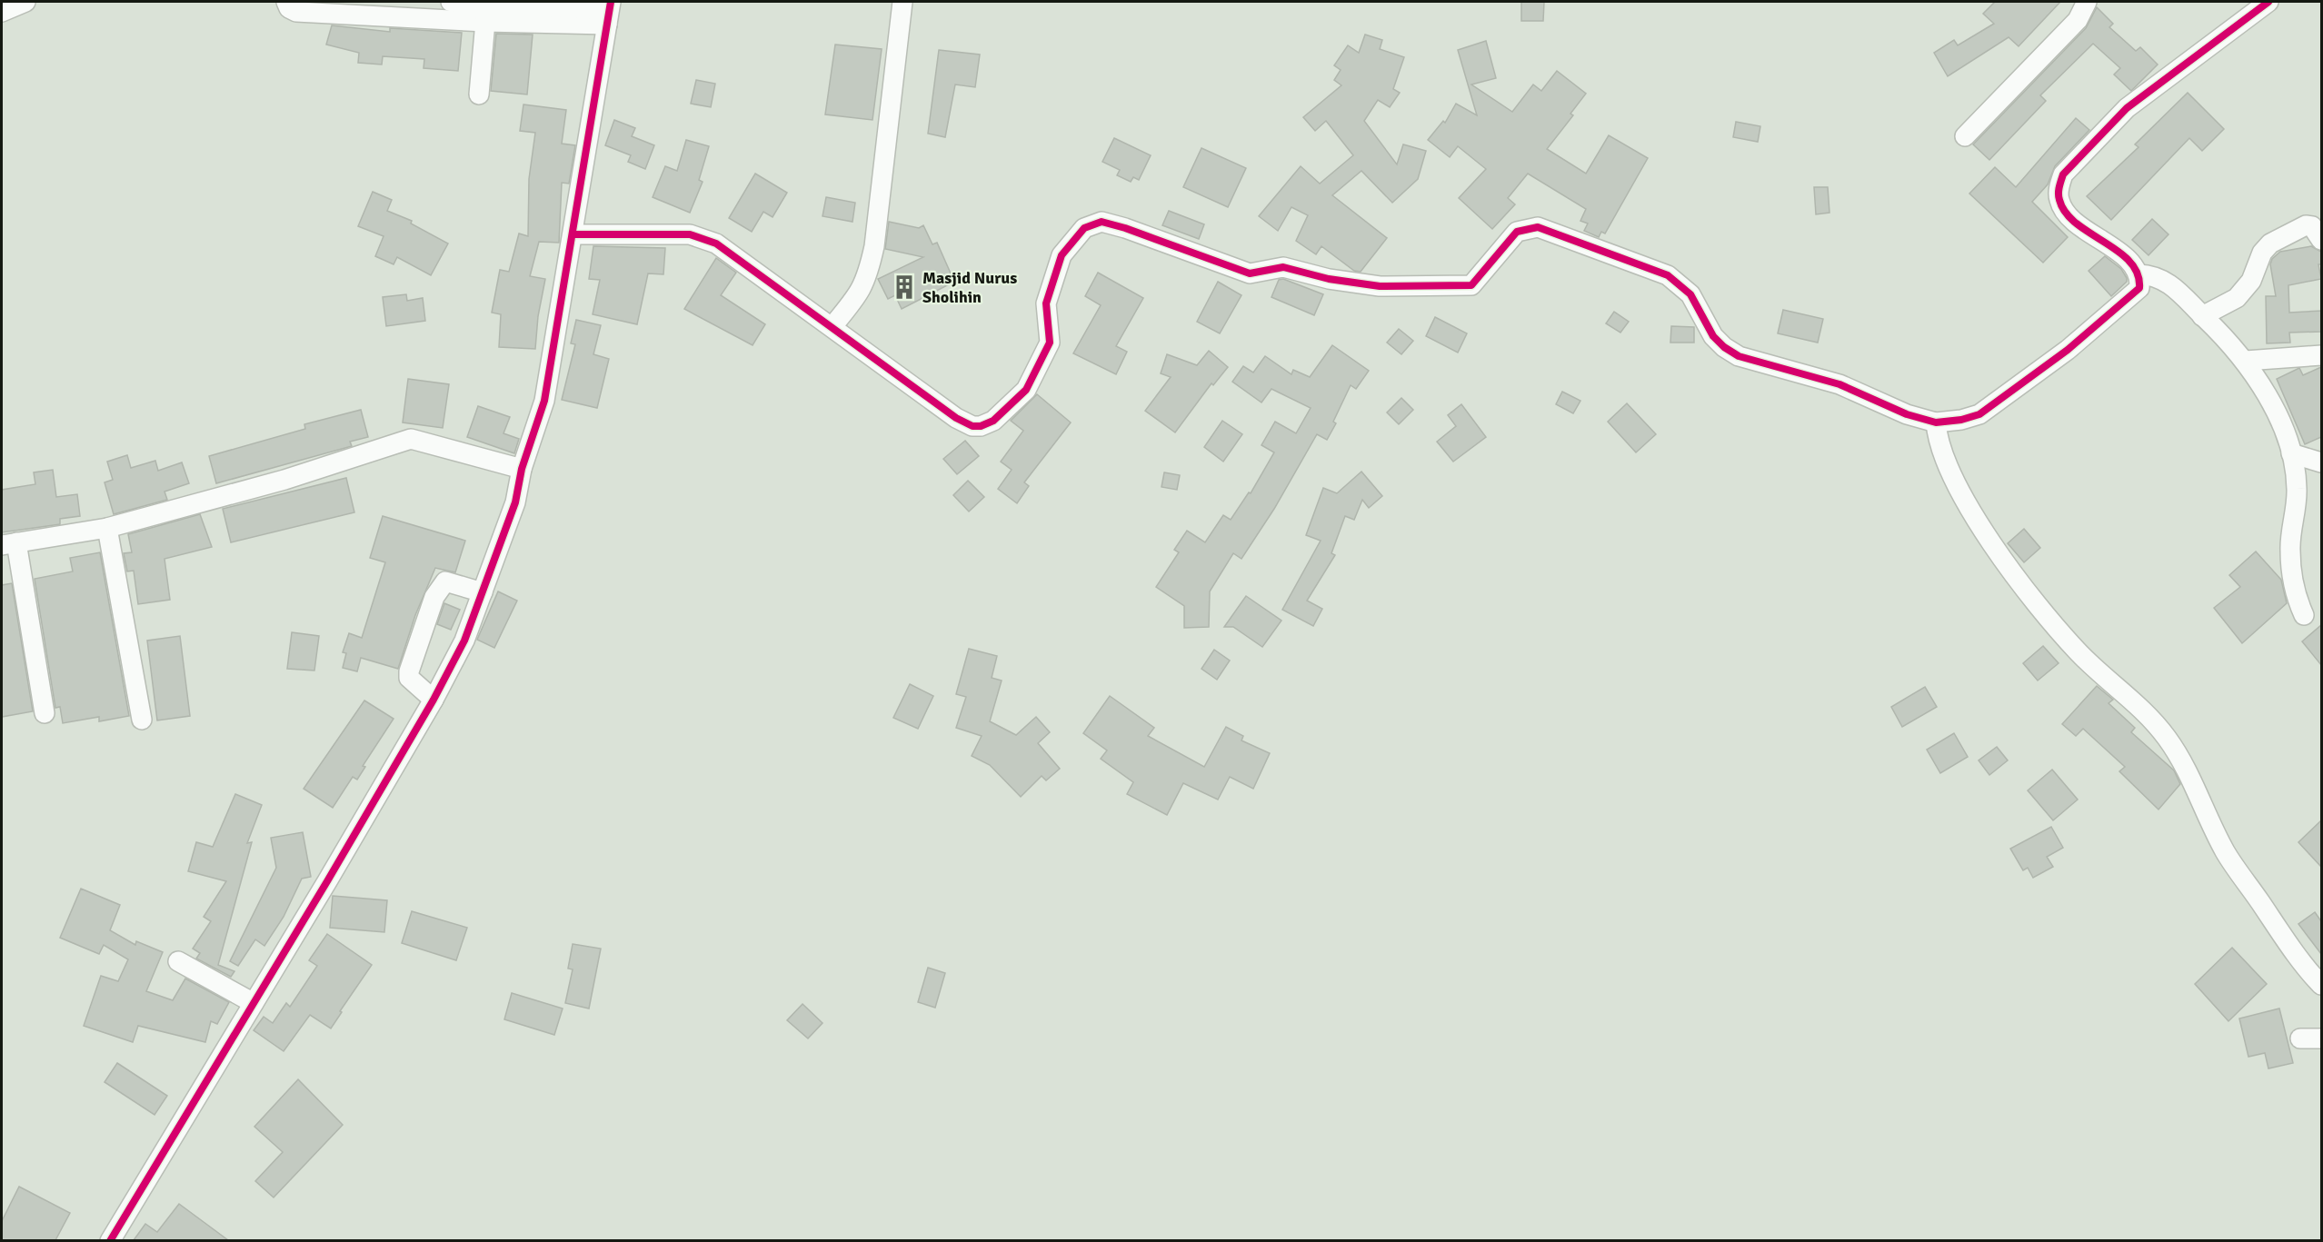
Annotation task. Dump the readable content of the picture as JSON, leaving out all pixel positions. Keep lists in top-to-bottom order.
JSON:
{
  "places": {
    "building": ["Masjid Nurus Sholihin"]
  }
}
